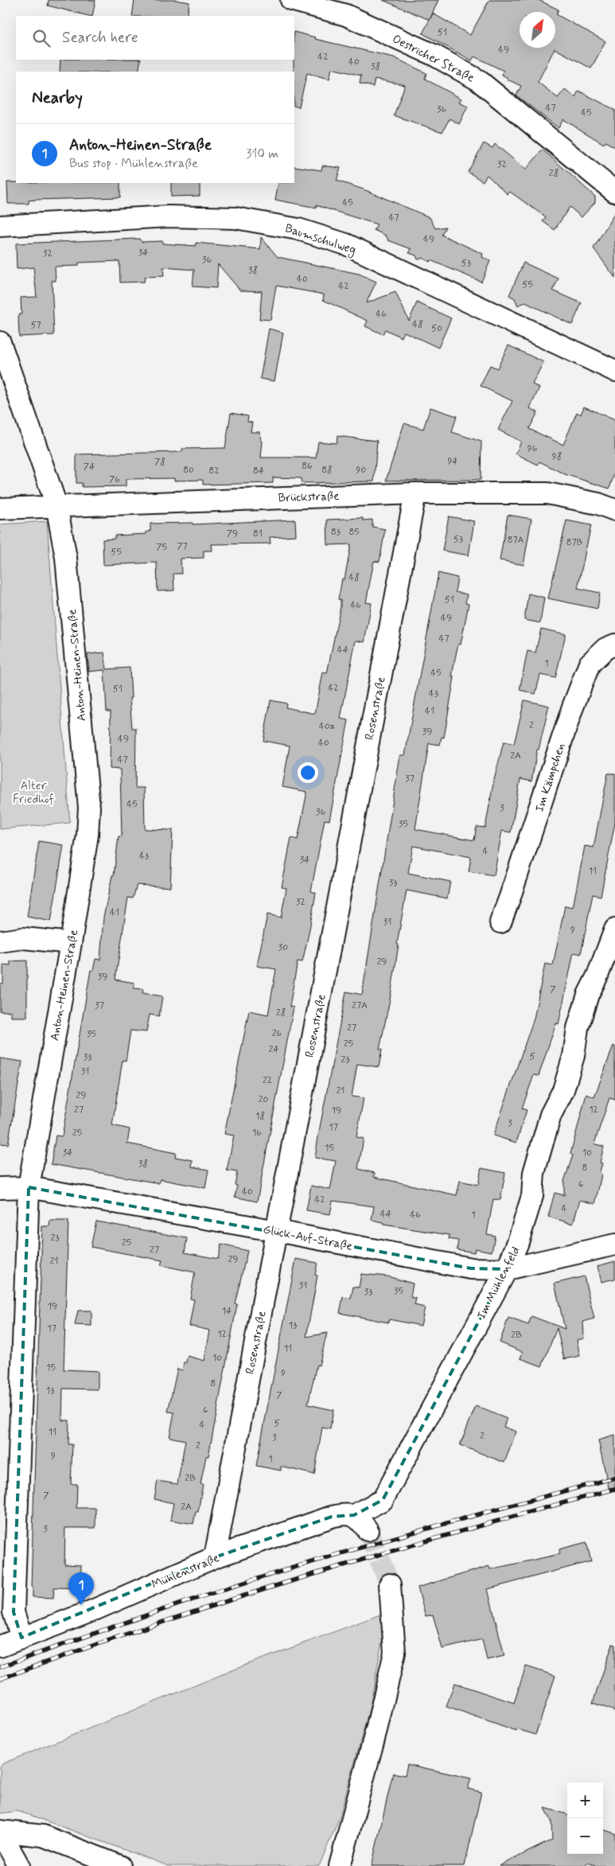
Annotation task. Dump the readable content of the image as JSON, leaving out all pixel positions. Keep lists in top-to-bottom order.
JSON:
{
  "streets": {
    "street": [
      "Oestricher Straße",
      "Baumschulweg",
      "Brückstraße",
      "Anton-Heinen-Straße",
      "Rosenstraße",
      "Im Kämpchen",
      "Glück-Auf-Straße",
      "Im Mühlenfeld",
      "Mühlenstraße"
    ]
  },
  "crossings": [
    ["Brückstraße", "Anton-Heinen-Straße"],
    ["Brückstraße", "Rosenstraße"],
    ["Anton-Heinen-Straße", "Glück-Auf-Straße"],
    ["Anton-Heinen-Straße", "Mühlenstraße"],
    ["Rosenstraße", "Glück-Auf-Straße"],
    ["Rosenstraße", "Mühlenstraße"],
    ["Glück-Auf-Straße", "Im Mühlenfeld"],
    ["Im Mühlenfeld", "Mühlenstraße"]
  ],
  "parks": ["Alter Friedhof"],
  "house_numbers": [
    "51",
    "49",
    "42",
    "40",
    "38",
    "47",
    "36",
    "45",
    "32",
    "28",
    "45",
    "47",
    "49",
    "34",
    "32",
    "36",
    "53",
    "38",
    "40",
    "55",
    "42",
    "46",
    "48",
    "57",
    "50",
    "96",
    "98",
    "94",
    "78",
    "86",
    "74",
    "80",
    "88",
    "90",
    "82",
    "84",
    "76",
    "83",
    "85",
    "79",
    "81",
    "53",
    "87A",
    "87B",
    "77",
    "75",
    "55",
    "48",
    "51",
    "46",
    "49",
    "47",
    "44",
    "1",
    "45",
    "42",
    "51",
    "43",
    "41",
    "2",
    "40a",
    "39",
    "49",
    "40",
    "2A",
    "47",
    "37",
    "45",
    "3",
    "36",
    "35",
    "4",
    "43",
    "34",
    "11",
    "33",
    "32",
    "41",
    "31",
    "9",
    "30",
    "29",
    "39",
    "7",
    "37",
    "27A",
    "28",
    "27",
    "26",
    "35",
    "25",
    "24",
    "5",
    "33",
    "23",
    "31",
    "22",
    "21",
    "29",
    "20",
    "27",
    "12",
    "19",
    "18",
    "3",
    "17",
    "25",
    "16",
    "15",
    "34",
    "10",
    "38",
    "8",
    "6",
    "40",
    "42",
    "4",
    "44",
    "46",
    "1",
    "23",
    "25",
    "27",
    "29",
    "21",
    "31",
    "35",
    "33",
    "19",
    "14",
    "13",
    "17",
    "12",
    "2B",
    "11",
    "10",
    "15",
    "9",
    "8",
    "13",
    "7",
    "6",
    "5",
    "4",
    "11",
    "2",
    "3",
    "2",
    "9",
    "1",
    "2B",
    "7",
    "2A",
    "3"
  ],
  "north": "top right",
  "page": {
    "search": "Search here",
    "heading": "Nearby",
    "list": [
      {
        "mark": "1",
        "name": "Anton-Heinen-Straße",
        "note": "Bus stop · Mühlenstraße",
        "value": "310 m"
      }
    ],
    "pins": "1",
    "map_buttons": ["+", "−"]
  }
}
